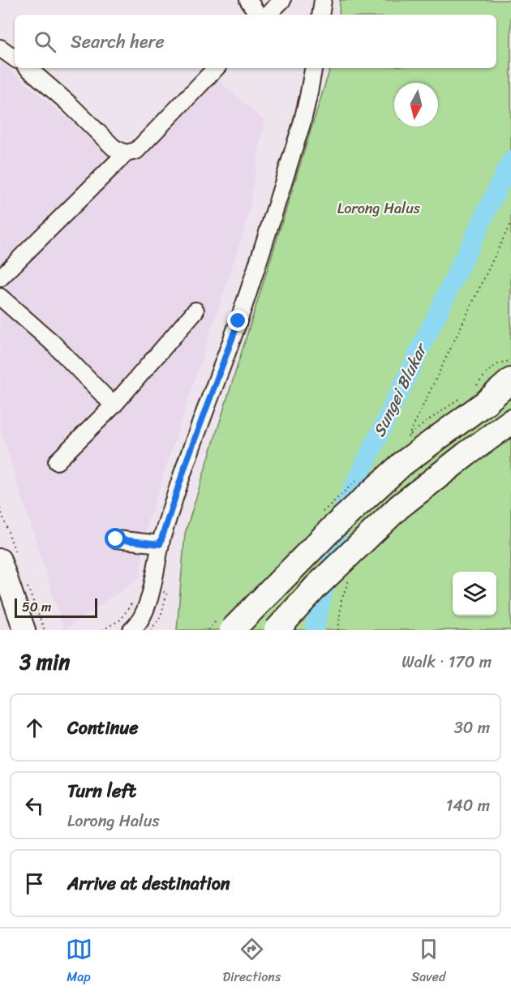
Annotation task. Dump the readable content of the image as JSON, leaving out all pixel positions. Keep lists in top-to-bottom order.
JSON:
{
  "water": ["Sungei Blukar"],
  "parks": ["Lorong Halus"],
  "scale_bar": "50 m",
  "north": "bottom",
  "page": {
    "search": "Search here",
    "scale": "50 m",
    "heading": ["3 min", "Walk · 170 m"],
    "list": [
      ["Continue", "30 m"],
      ["Turn left", "Lorong Halus", "140 m"],
      "Arrive at destination"
    ],
    "nav": ["Map", "Directions", "Saved"]
  }
}
